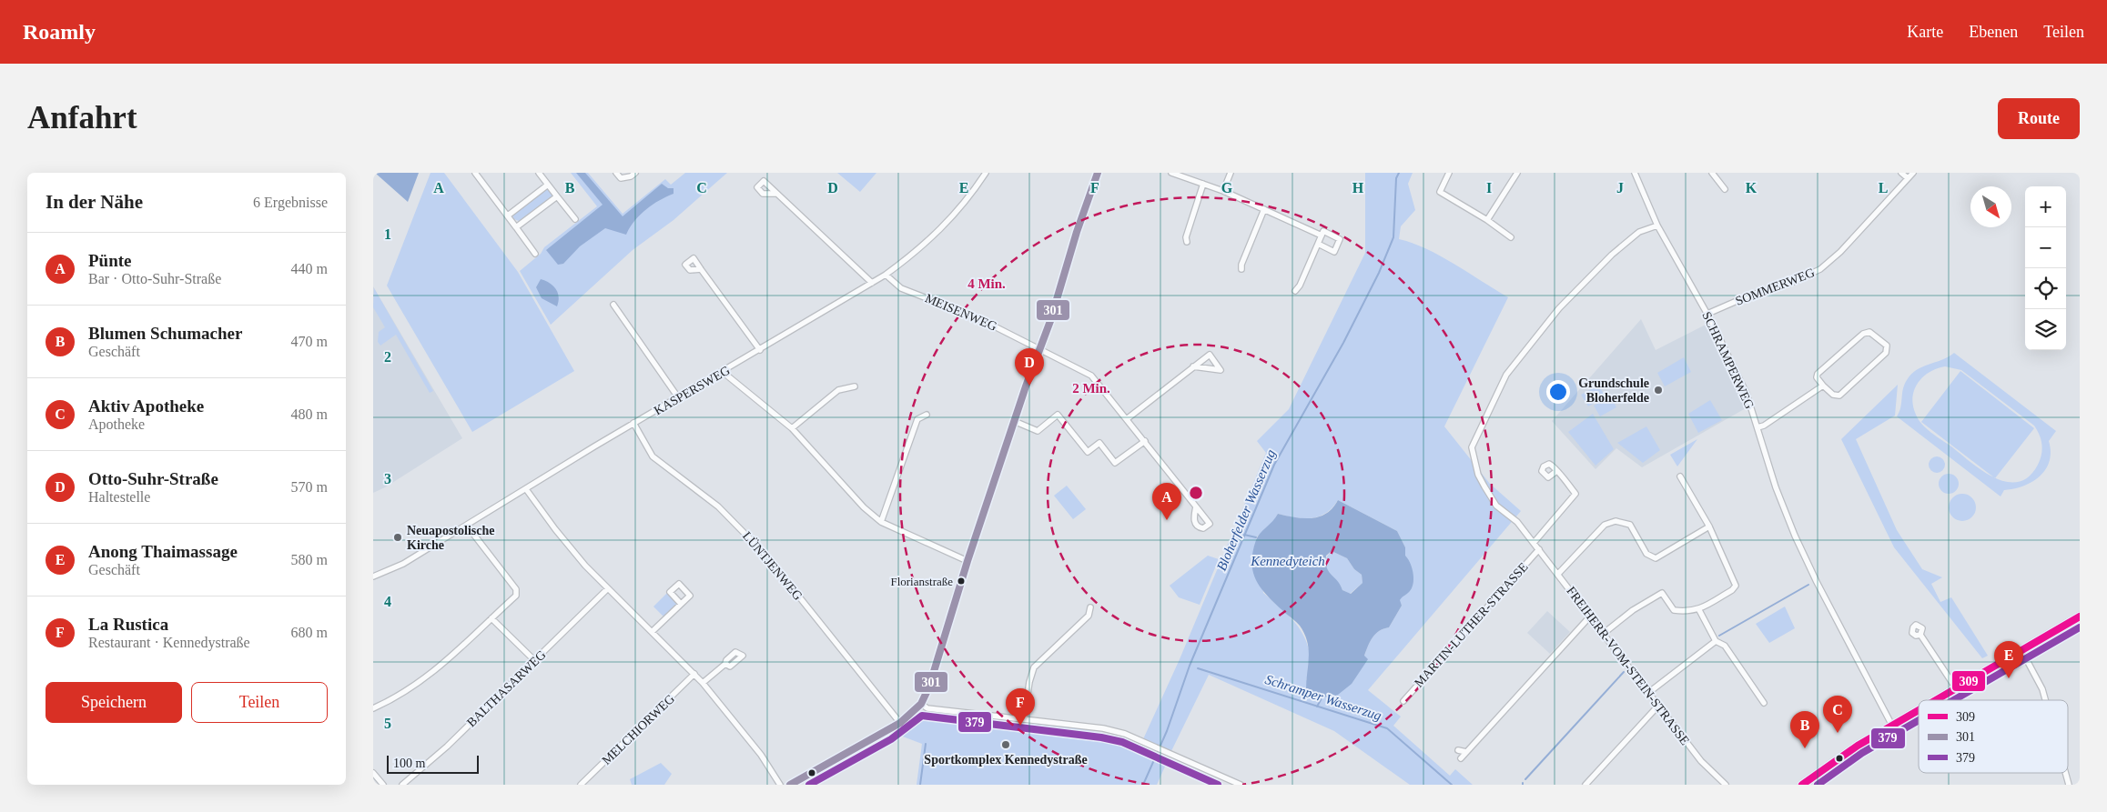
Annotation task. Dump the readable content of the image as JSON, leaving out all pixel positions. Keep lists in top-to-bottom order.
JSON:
{
  "streets": {
    "street": [
      "SOMMERWEG",
      "MEISENWEG",
      "SCHRAMPERWEG",
      "KASPERSWEG",
      "LÜNTJENWEG",
      "MARTIN-LUTHER-STRASSE",
      "FREIHERR-VOM-STEIN-STRASSE",
      "BALTHASARWEG",
      "MELCHIORWEG"
    ]
  },
  "crossings": [
    ["SOMMERWEG", "SCHRAMPERWEG"],
    ["MEISENWEG", "KASPERSWEG"],
    ["SCHRAMPERWEG", "FREIHERR-VOM-STEIN-STRASSE"],
    ["KASPERSWEG", "LÜNTJENWEG"],
    ["MARTIN-LUTHER-STRASSE", "FREIHERR-VOM-STEIN-STRASSE"]
  ],
  "water": ["Bloherfelder Wasserzug", "Kennedyteich", "Schramper Wasserzug"],
  "places": [
    "Grundschule Bloherfelde",
    "Neuapostolische Kirche",
    "Florianstraße",
    "Sportkomplex Kennedystraße"
  ],
  "lines": ["transit line 301", "transit line 309", "transit line 379"],
  "legend": ["309", "301", "379"],
  "scale_bar": "100 m",
  "north": "bottom right",
  "page": {
    "header": "Roamly",
    "nav": ["Karte", "Ebenen", "Teilen"],
    "buttons": [
      "Route",
      ["Speichern", "Teilen"]
    ],
    "title": "Anfahrt",
    "heading": ["In der Nähe", "6 Ergebnisse"],
    "map_buttons": ["+", "−"],
    "list": [
      {
        "mark": "A",
        "name": "Pünte",
        "note": "Bar · Otto-Suhr-Straße",
        "value": "440 m"
      },
      {
        "mark": "B",
        "name": "Blumen Schumacher",
        "note": "Geschäft",
        "value": "470 m"
      },
      {
        "mark": "C",
        "name": "Aktiv Apotheke",
        "note": "Apotheke",
        "value": "480 m"
      },
      {
        "mark": "D",
        "name": "Otto-Suhr-Straße",
        "note": "Haltestelle",
        "value": "570 m"
      },
      {
        "mark": "E",
        "name": "Anong Thaimassage",
        "note": "Geschäft",
        "value": "580 m"
      },
      {
        "mark": "F",
        "name": "La Rustica",
        "note": "Restaurant · Kennedystraße",
        "value": "680 m"
      }
    ],
    "pins": [
      "D",
      "A",
      "E",
      "F",
      "C",
      "B"
    ],
    "scale": "100 m"
  },
  "grid": {
    "columns": [
      "A",
      "B",
      "C",
      "D",
      "E",
      "F",
      "G",
      "H",
      "I",
      "J",
      "K",
      "L"
    ],
    "rows": [
      "1",
      "2",
      "3",
      "4",
      "5"
    ]
  },
  "rings": ["4 Min.", "2 Min."]
}
